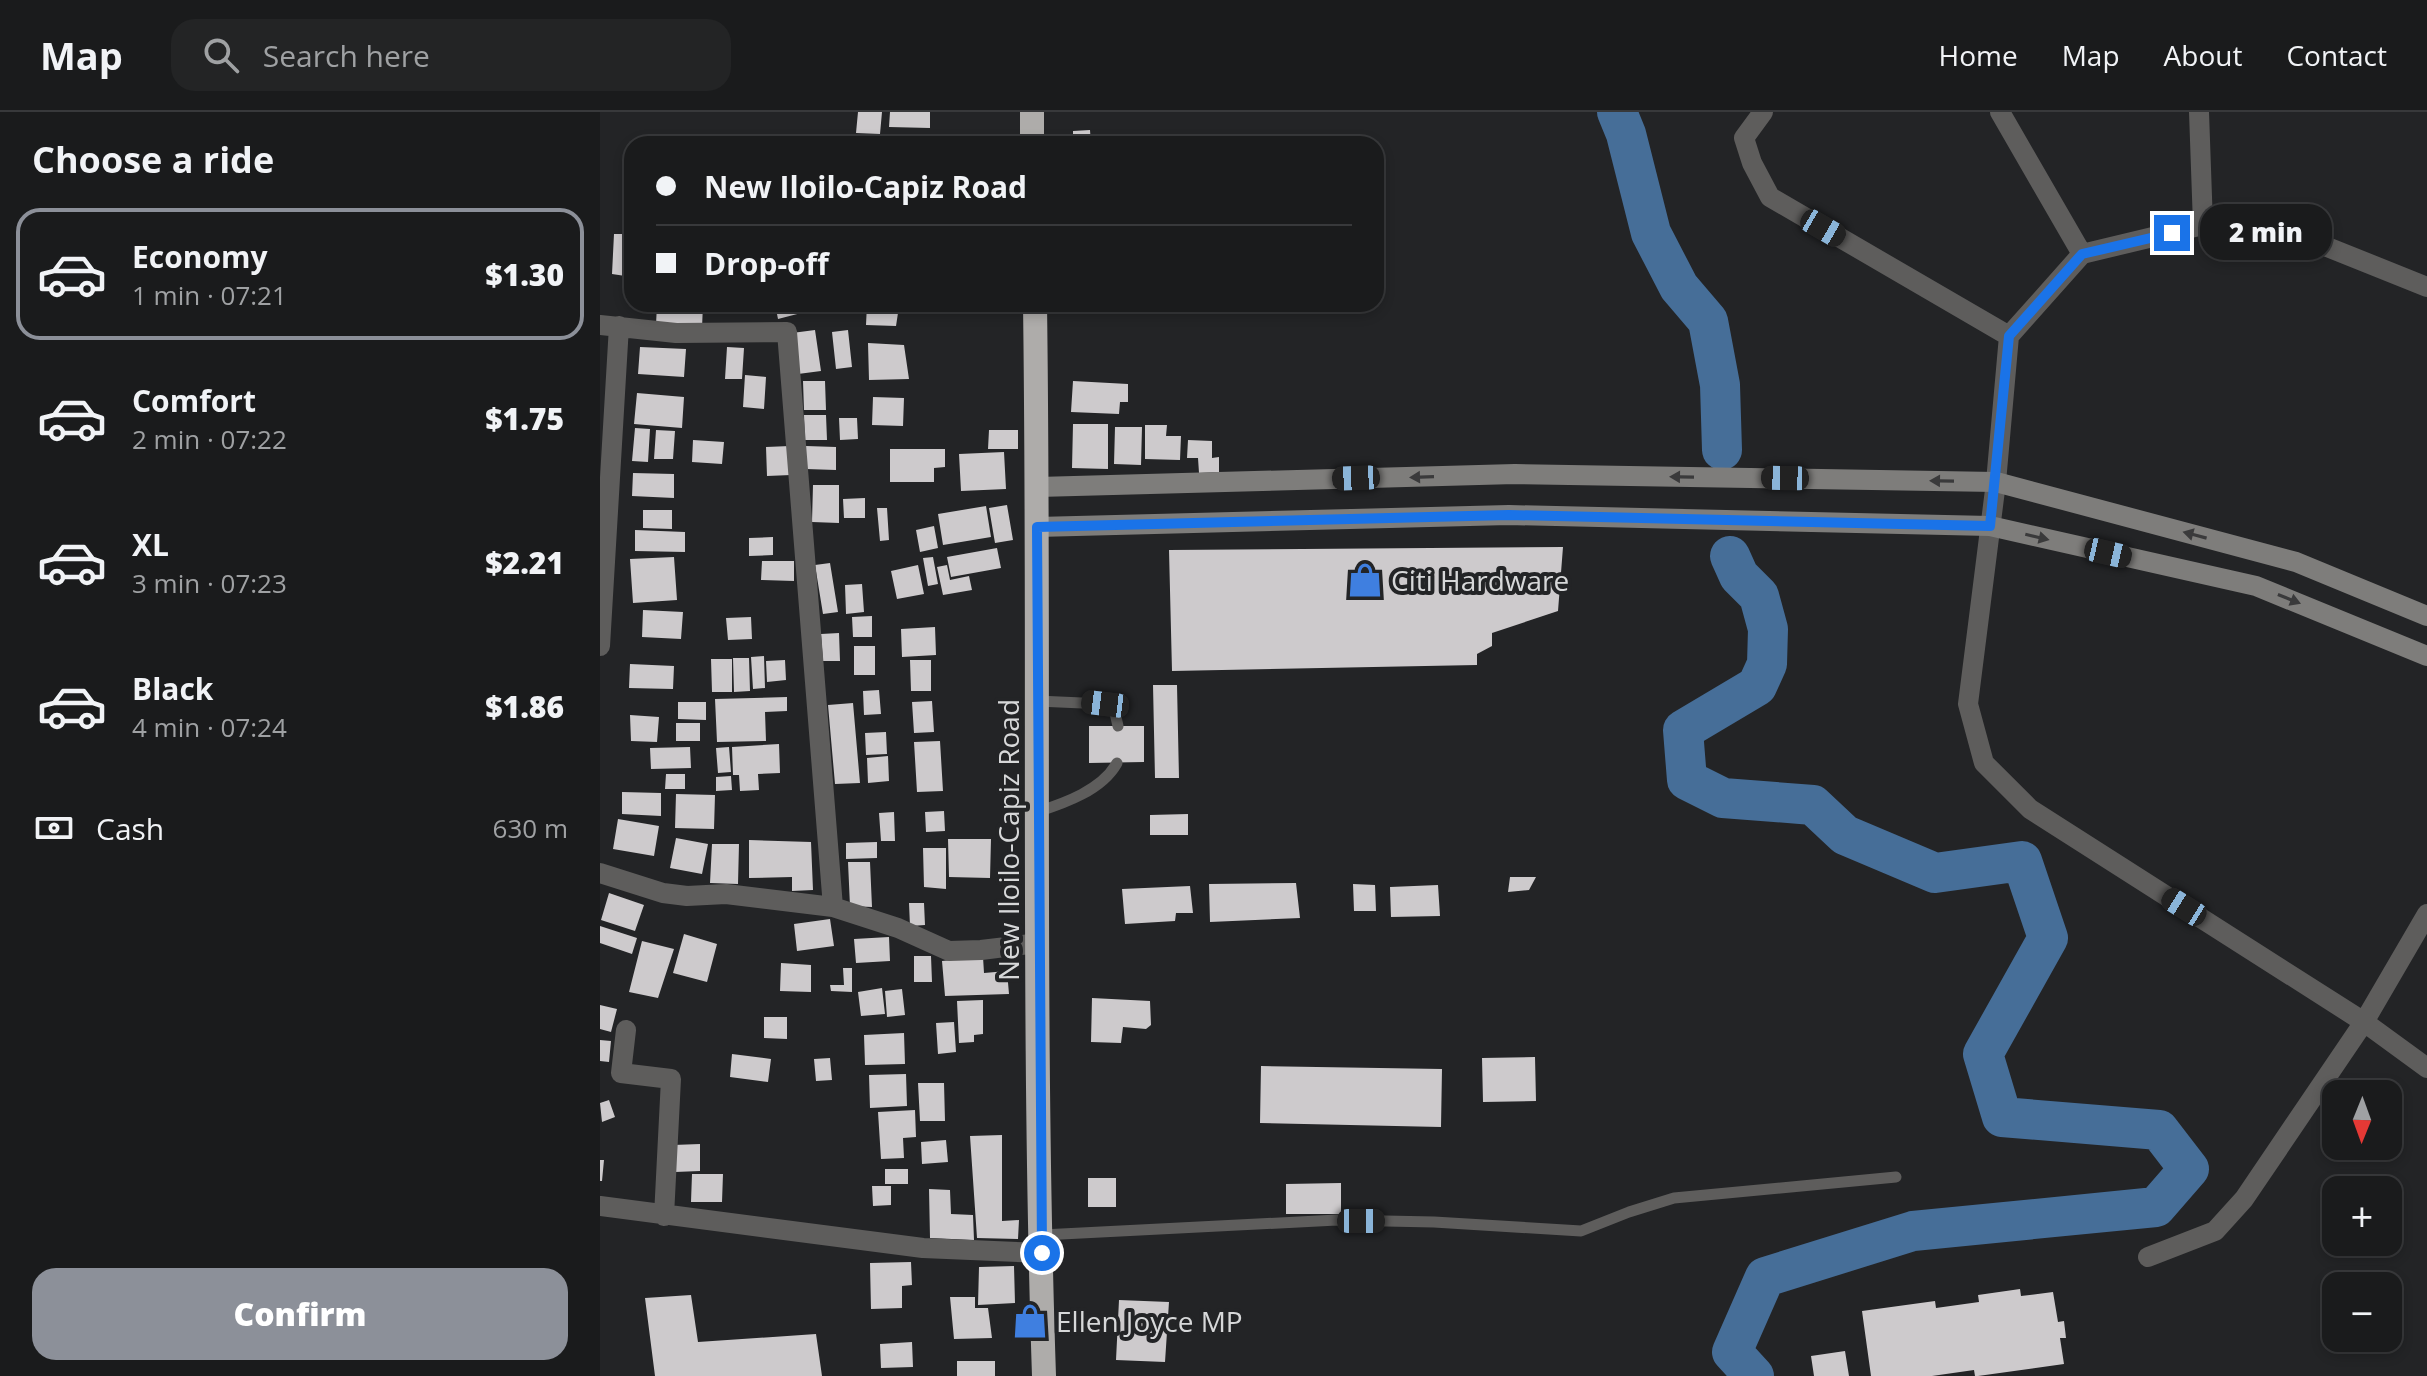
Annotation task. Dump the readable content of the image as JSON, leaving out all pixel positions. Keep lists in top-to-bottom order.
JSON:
{
  "streets": {
    "highway": ["New Iloilo-Capiz Road"]
  },
  "places": {
    "shop": ["Citi Hardware", "Ellen Joyce MP"]
  },
  "north": "bottom",
  "page": {
    "header": "Map",
    "search": "Search here",
    "nav": [
      "Home",
      "Map",
      "About",
      "Contact"
    ],
    "heading": "Choose a ride",
    "banner": ["New Iloilo-Capiz Road", "Drop-off"],
    "bubble": "2 min",
    "list": [
      {
        "name": "Economy",
        "note": "1 min · 07:21",
        "value": "$1.30"
      },
      {
        "name": "Comfort",
        "note": "2 min · 07:22",
        "value": "$1.75"
      },
      {
        "name": "XL",
        "note": "3 min · 07:23",
        "value": "$2.21"
      },
      {
        "name": "Black",
        "note": "4 min · 07:24",
        "value": "$1.86"
      }
    ],
    "pay": ["Cash", "630 m"],
    "map_buttons": ["+", "−"],
    "buttons": "Confirm"
  }
}
